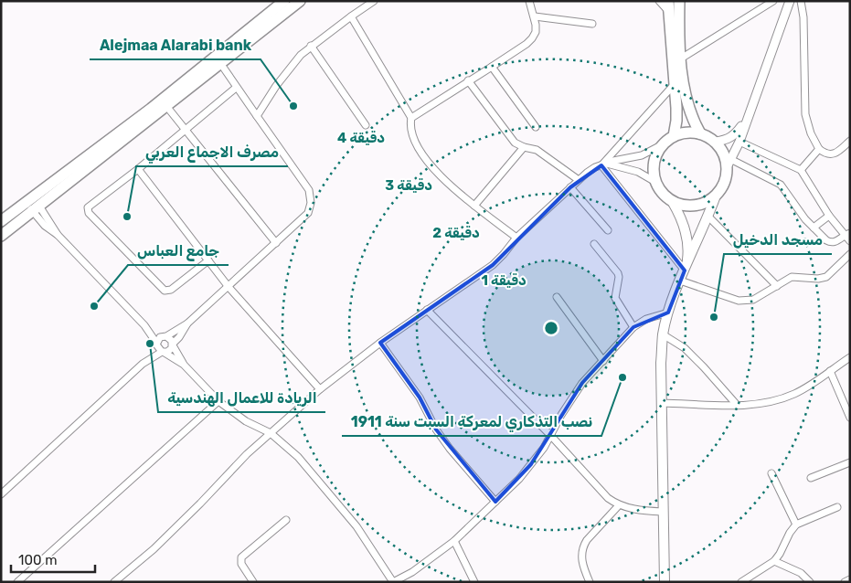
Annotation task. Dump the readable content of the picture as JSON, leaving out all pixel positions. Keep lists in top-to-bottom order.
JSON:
{
  "places": [
    "Alejmaa Alarabi bank",
    "مصرف الاجماع العربي",
    "جامع العباس",
    "مسجد الدخيل",
    "الريادة للاعمال الهندسية",
    "نصب التذكاري لمعركة السبت سنة 1911"
  ],
  "scale_bar": "100 m",
  "rings": [
    "4 دقيقة",
    "3 دقيقة",
    "2 دقيقة",
    "1 دقيقة"
  ]
}
